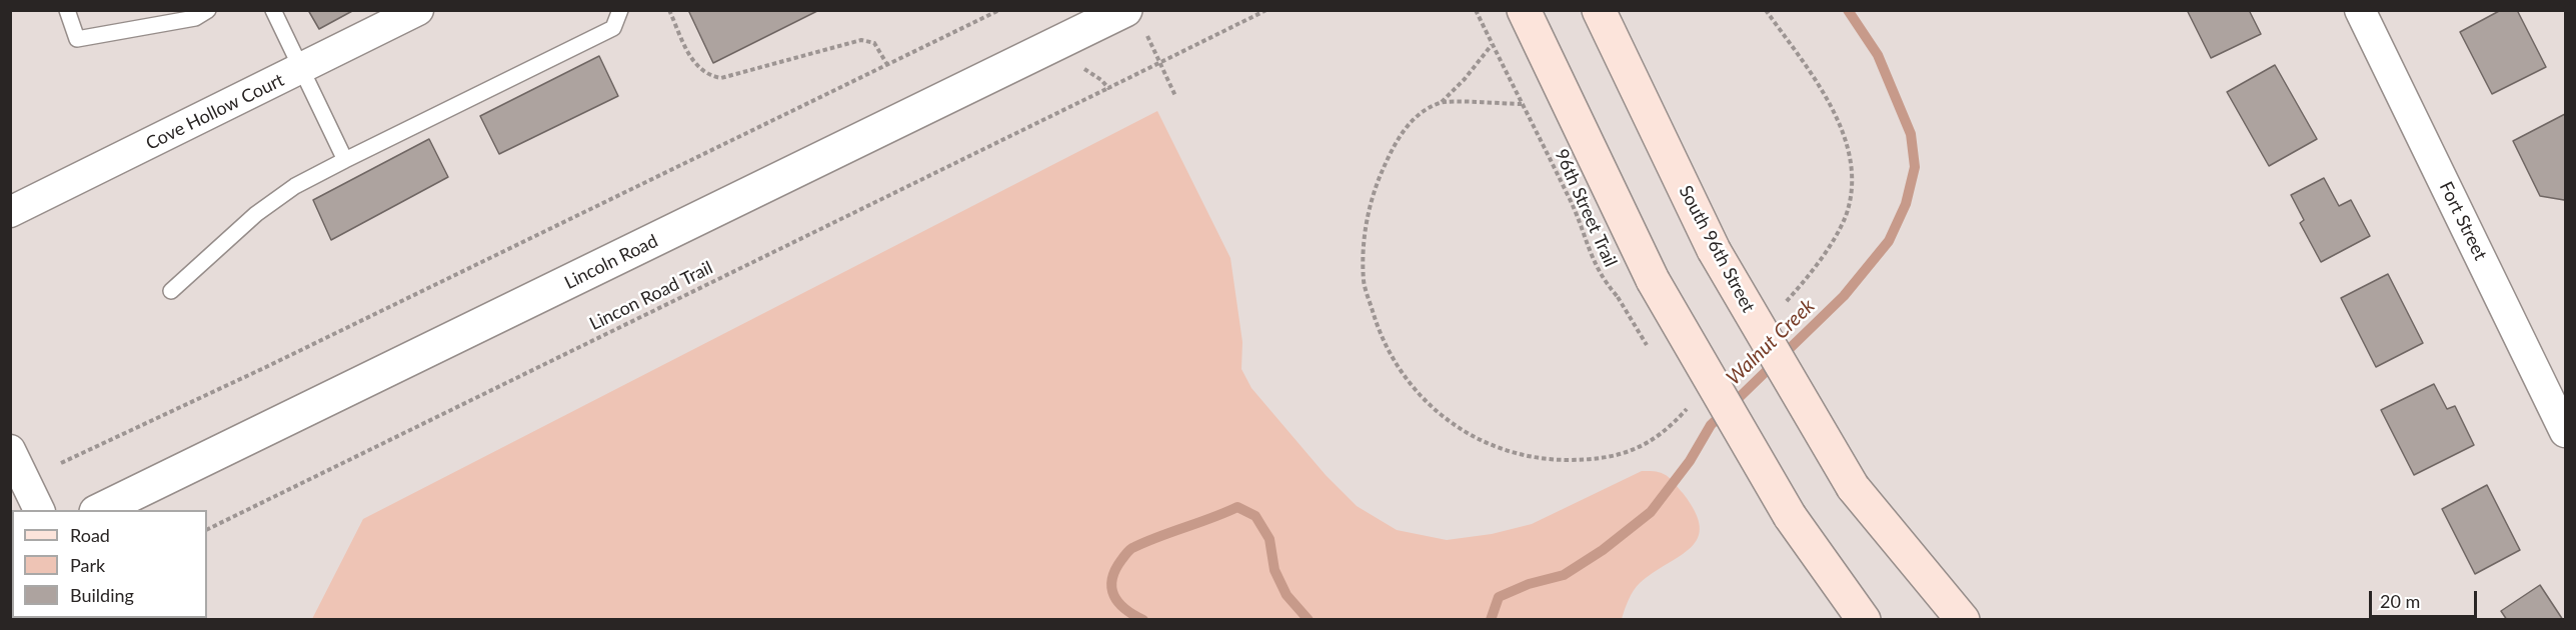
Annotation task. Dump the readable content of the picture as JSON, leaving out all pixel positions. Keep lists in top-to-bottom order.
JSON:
{
  "streets": {
    "main road": ["South 96th Street"],
    "street": ["Cove Hollow Court", "Fort Street", "Lincoln Road"],
    "path": ["96th Street Trail", "Lincon Road Trail"]
  },
  "water": ["Walnut Creek"],
  "legend": ["Road", "Park", "Building"],
  "scale_bar": "20 m"
}
